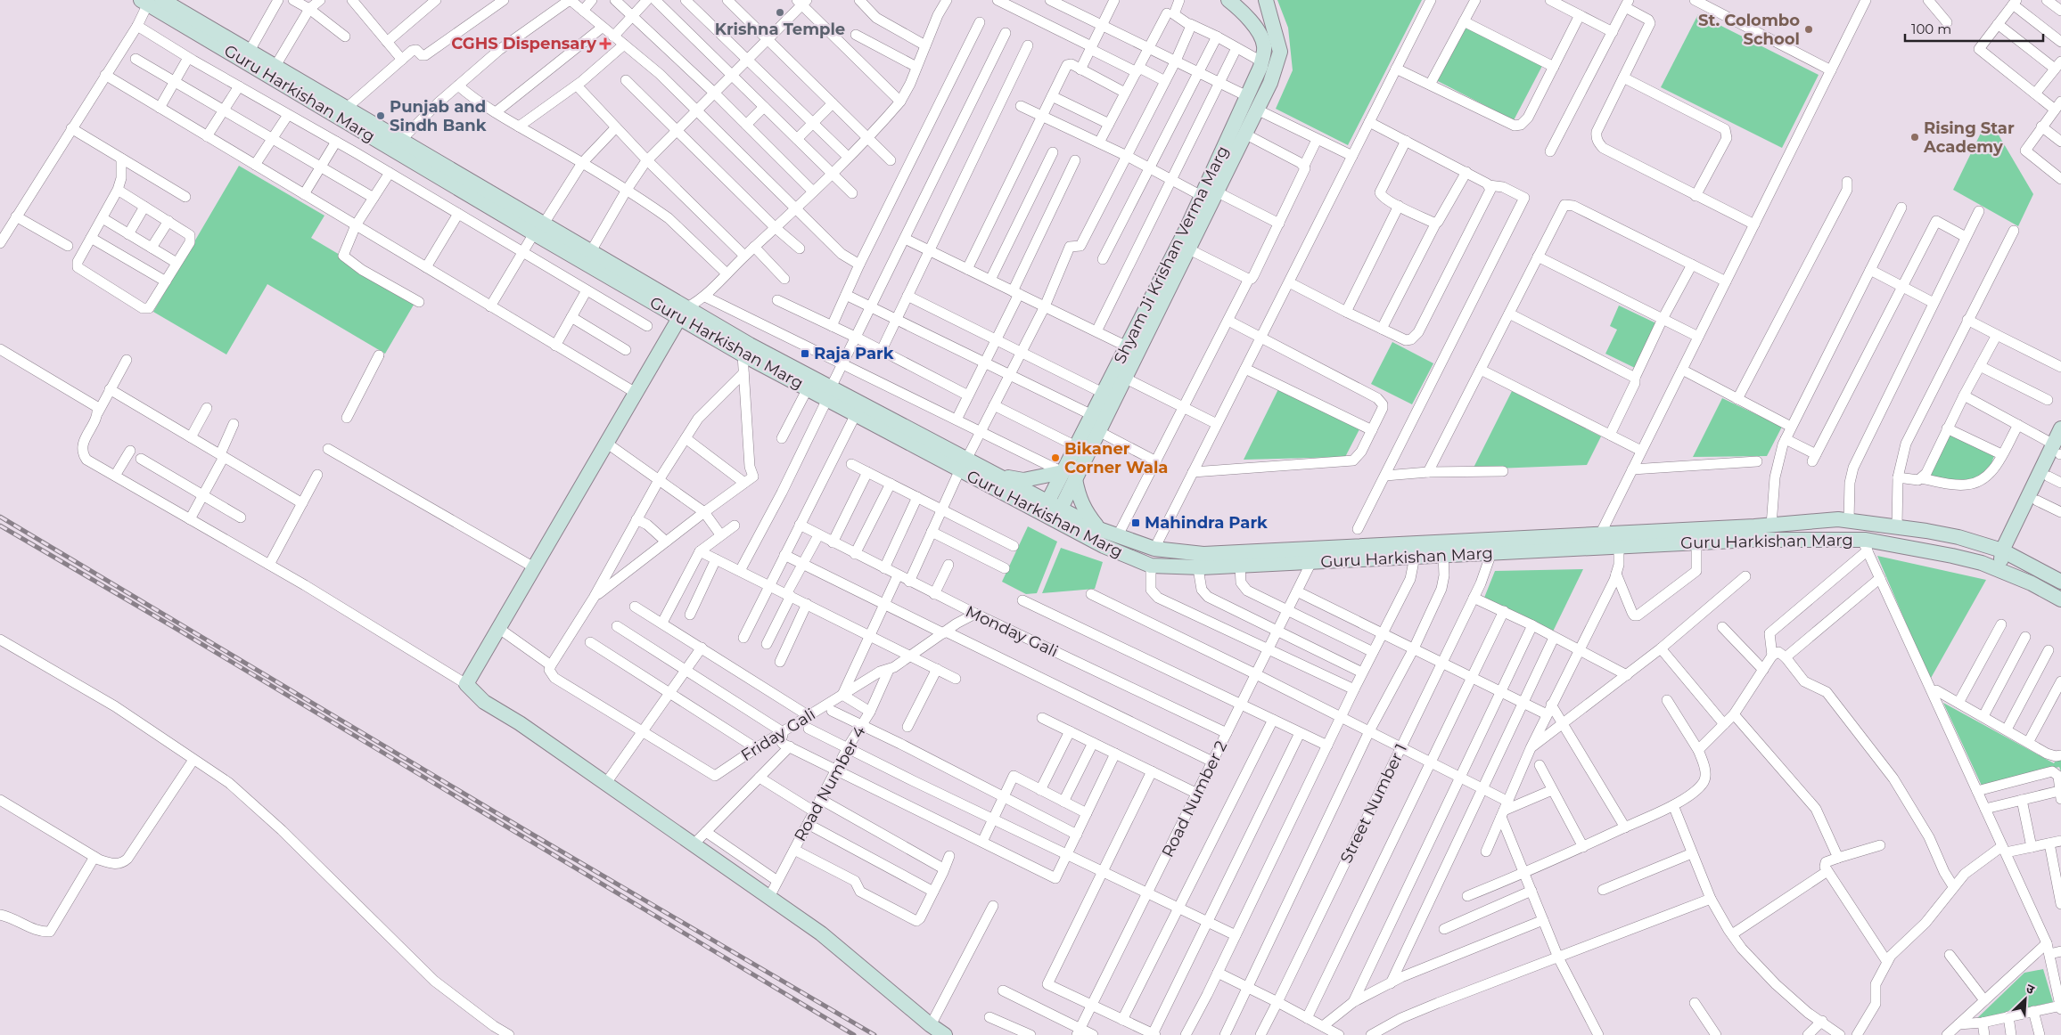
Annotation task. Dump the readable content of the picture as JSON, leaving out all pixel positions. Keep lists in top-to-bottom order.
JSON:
{
  "streets": {
    "main road": ["Guru Harkishan Marg", "Shyam Ji Krishan Verma Marg"],
    "street": [
      "Monday Gali",
      "Friday Gali",
      "Road Number 4",
      "Road Number 2",
      "Street Number 1"
    ]
  },
  "crossings": [
    ["Guru Harkishan Marg", "Shyam Ji Krishan Verma Marg"],
    ["Guru Harkishan Marg", "Road Number 2"],
    ["Guru Harkishan Marg", "Street Number 1"],
    ["Monday Gali", "Friday Gali"],
    ["Monday Gali", "Road Number 2"],
    ["Friday Gali", "Road Number 4"]
  ],
  "places": {
    "other": [
      "Krishna Temple",
      "St. Colombo School",
      "Punjab and Sindh Bank",
      "Rising Star Academy",
      "Bikaner Corner Wala"
    ],
    "health": ["CGHS Dispensary"],
    "transit": ["Raja Park", "Mahindra Park"]
  },
  "scale_bar": "100 m",
  "north": "top right"
}
